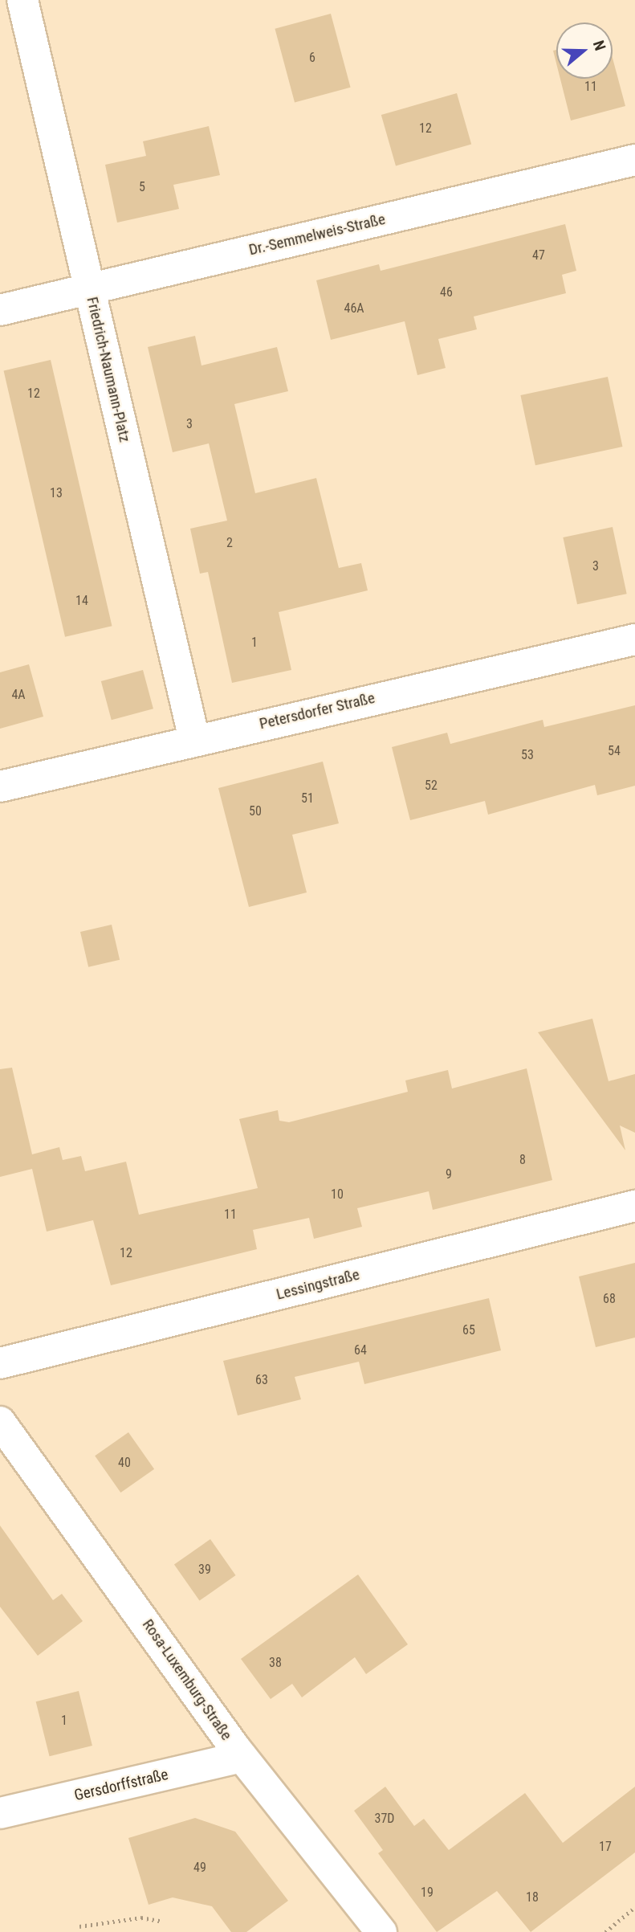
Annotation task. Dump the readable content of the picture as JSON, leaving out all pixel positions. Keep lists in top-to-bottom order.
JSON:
{
  "streets": {
    "street": [
      "Dr.-Semmelweis-Straße",
      "Friedrich-Naumann-Platz",
      "Petersdorfer Straße",
      "Lessingstraße",
      "Rosa-Luxemburg-Straße",
      "Gersdorffstraße"
    ]
  },
  "crossings": [
    ["Dr.-Semmelweis-Straße", "Friedrich-Naumann-Platz"],
    ["Friedrich-Naumann-Platz", "Petersdorfer Straße"],
    ["Rosa-Luxemburg-Straße", "Gersdorffstraße"]
  ],
  "house_numbers": [
    "6",
    "11",
    "12",
    "5",
    "47",
    "46",
    "46A",
    "12",
    "3",
    "13",
    "2",
    "3",
    "14",
    "1",
    "4A",
    "54",
    "53",
    "52",
    "51",
    "50",
    "8",
    "9",
    "10",
    "11",
    "12",
    "68",
    "65",
    "64",
    "63",
    "40",
    "39",
    "38",
    "1",
    "37D",
    "17",
    "49",
    "19",
    "18"
  ],
  "north": "right"
}
